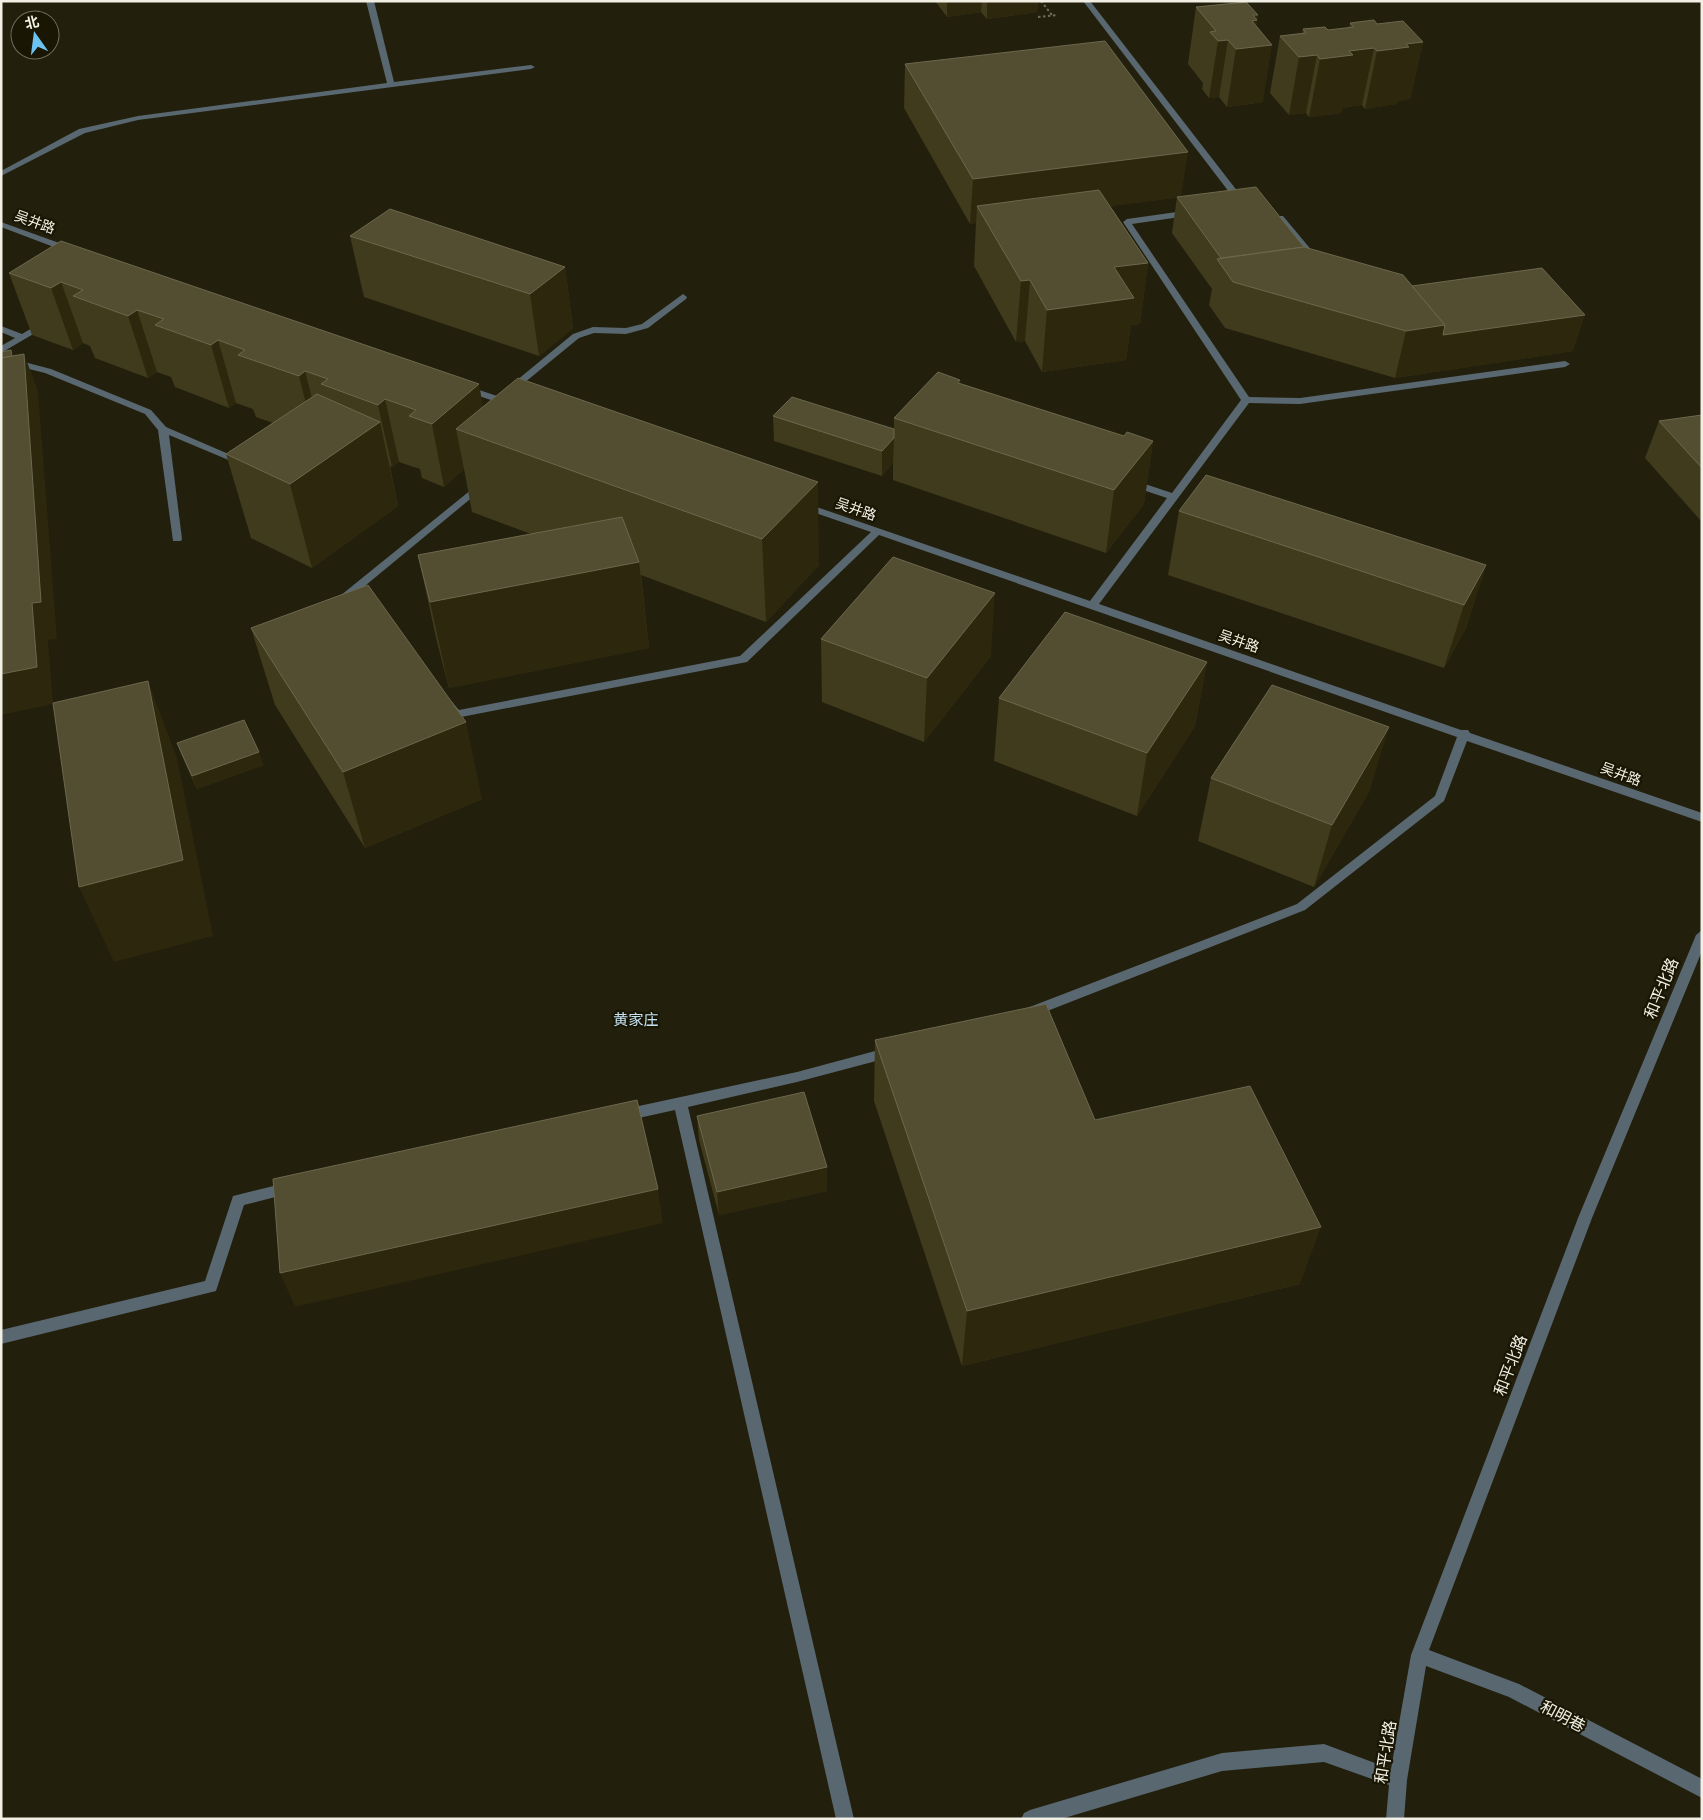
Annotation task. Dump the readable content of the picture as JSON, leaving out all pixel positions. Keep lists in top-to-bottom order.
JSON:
{
  "streets": {
    "street": ["吴井路", "和平北路", "和明巷"]
  },
  "crossings": [
    ["和平北路", "和明巷"]
  ],
  "districts": ["黄家庄"],
  "north": "top"
}
